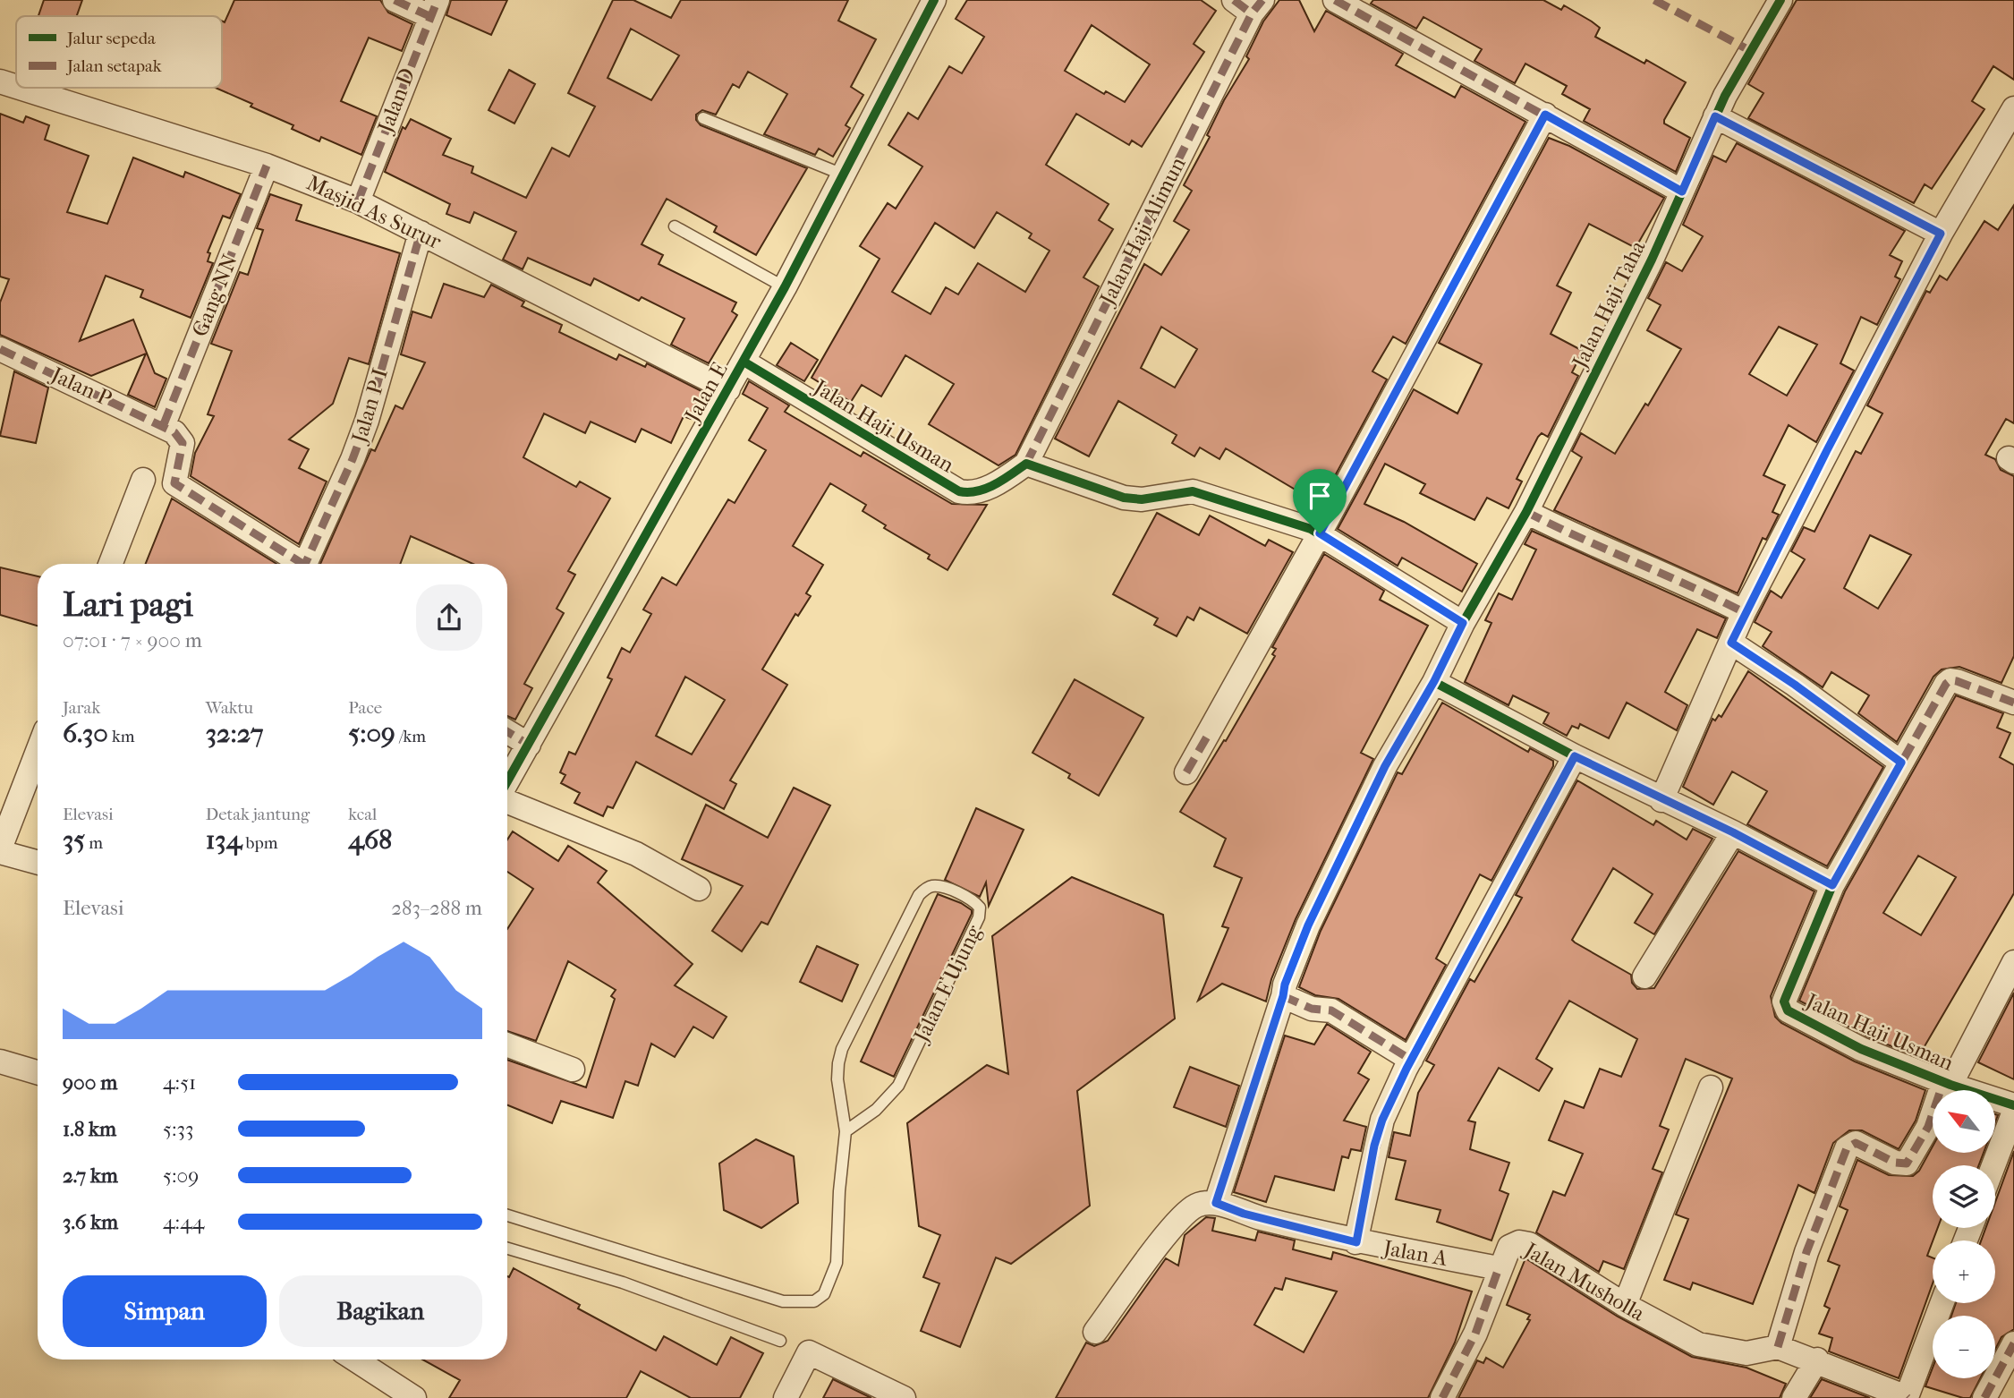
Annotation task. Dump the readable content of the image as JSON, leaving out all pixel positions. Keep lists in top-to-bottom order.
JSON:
{
  "streets": {
    "street": [
      "Jalan D",
      "Masjid As Surur",
      "Jalan Haji Alimun",
      "Gang NN",
      "Jalan Haji Taha",
      "Jalan P",
      "Jalan E",
      "Jalan P I",
      "Jalan Haji Usman",
      "Jalan A",
      "Jalan Musholla"
    ],
    "lane": ["Jalan E Ujung"]
  },
  "crossings": [
    ["Jalan D", "Masjid As Surur"],
    ["Masjid As Surur", "Gang NN"],
    ["Masjid As Surur", "Jalan E"],
    ["Masjid As Surur", "Jalan P I"],
    ["Jalan Haji Alimun", "Jalan Haji Usman"],
    ["Gang NN", "Jalan P"],
    ["Jalan E", "Jalan Haji Usman"],
    ["Jalan A", "Jalan Musholla"]
  ],
  "legend": ["Jalur sepeda", "Jalan setapak"],
  "north": "top left",
  "page": {
    "heading": ["Lari pagi", "07:01 · 7 × 900 m"],
    "stats": [
      ["Jarak", "6.30 km"],
      ["Waktu", "32:27"],
      ["Pace", "5:09 /km"],
      ["Elevasi", "35 m"],
      ["Detak jantung", "134 bpm"],
      ["kcal", "468"]
    ],
    "chart": ["Elevasi", "283–288 m"],
    "list": [
      {
        "name": "900 m",
        "note": "4:51"
      },
      {
        "name": "1.8 km",
        "note": "5:33"
      },
      {
        "name": "2.7 km",
        "note": "5:09"
      },
      {
        "name": "3.6 km",
        "note": "4:44"
      }
    ],
    "map_buttons": ["+", "−"],
    "buttons": ["Simpan", "Bagikan"]
  }
}
